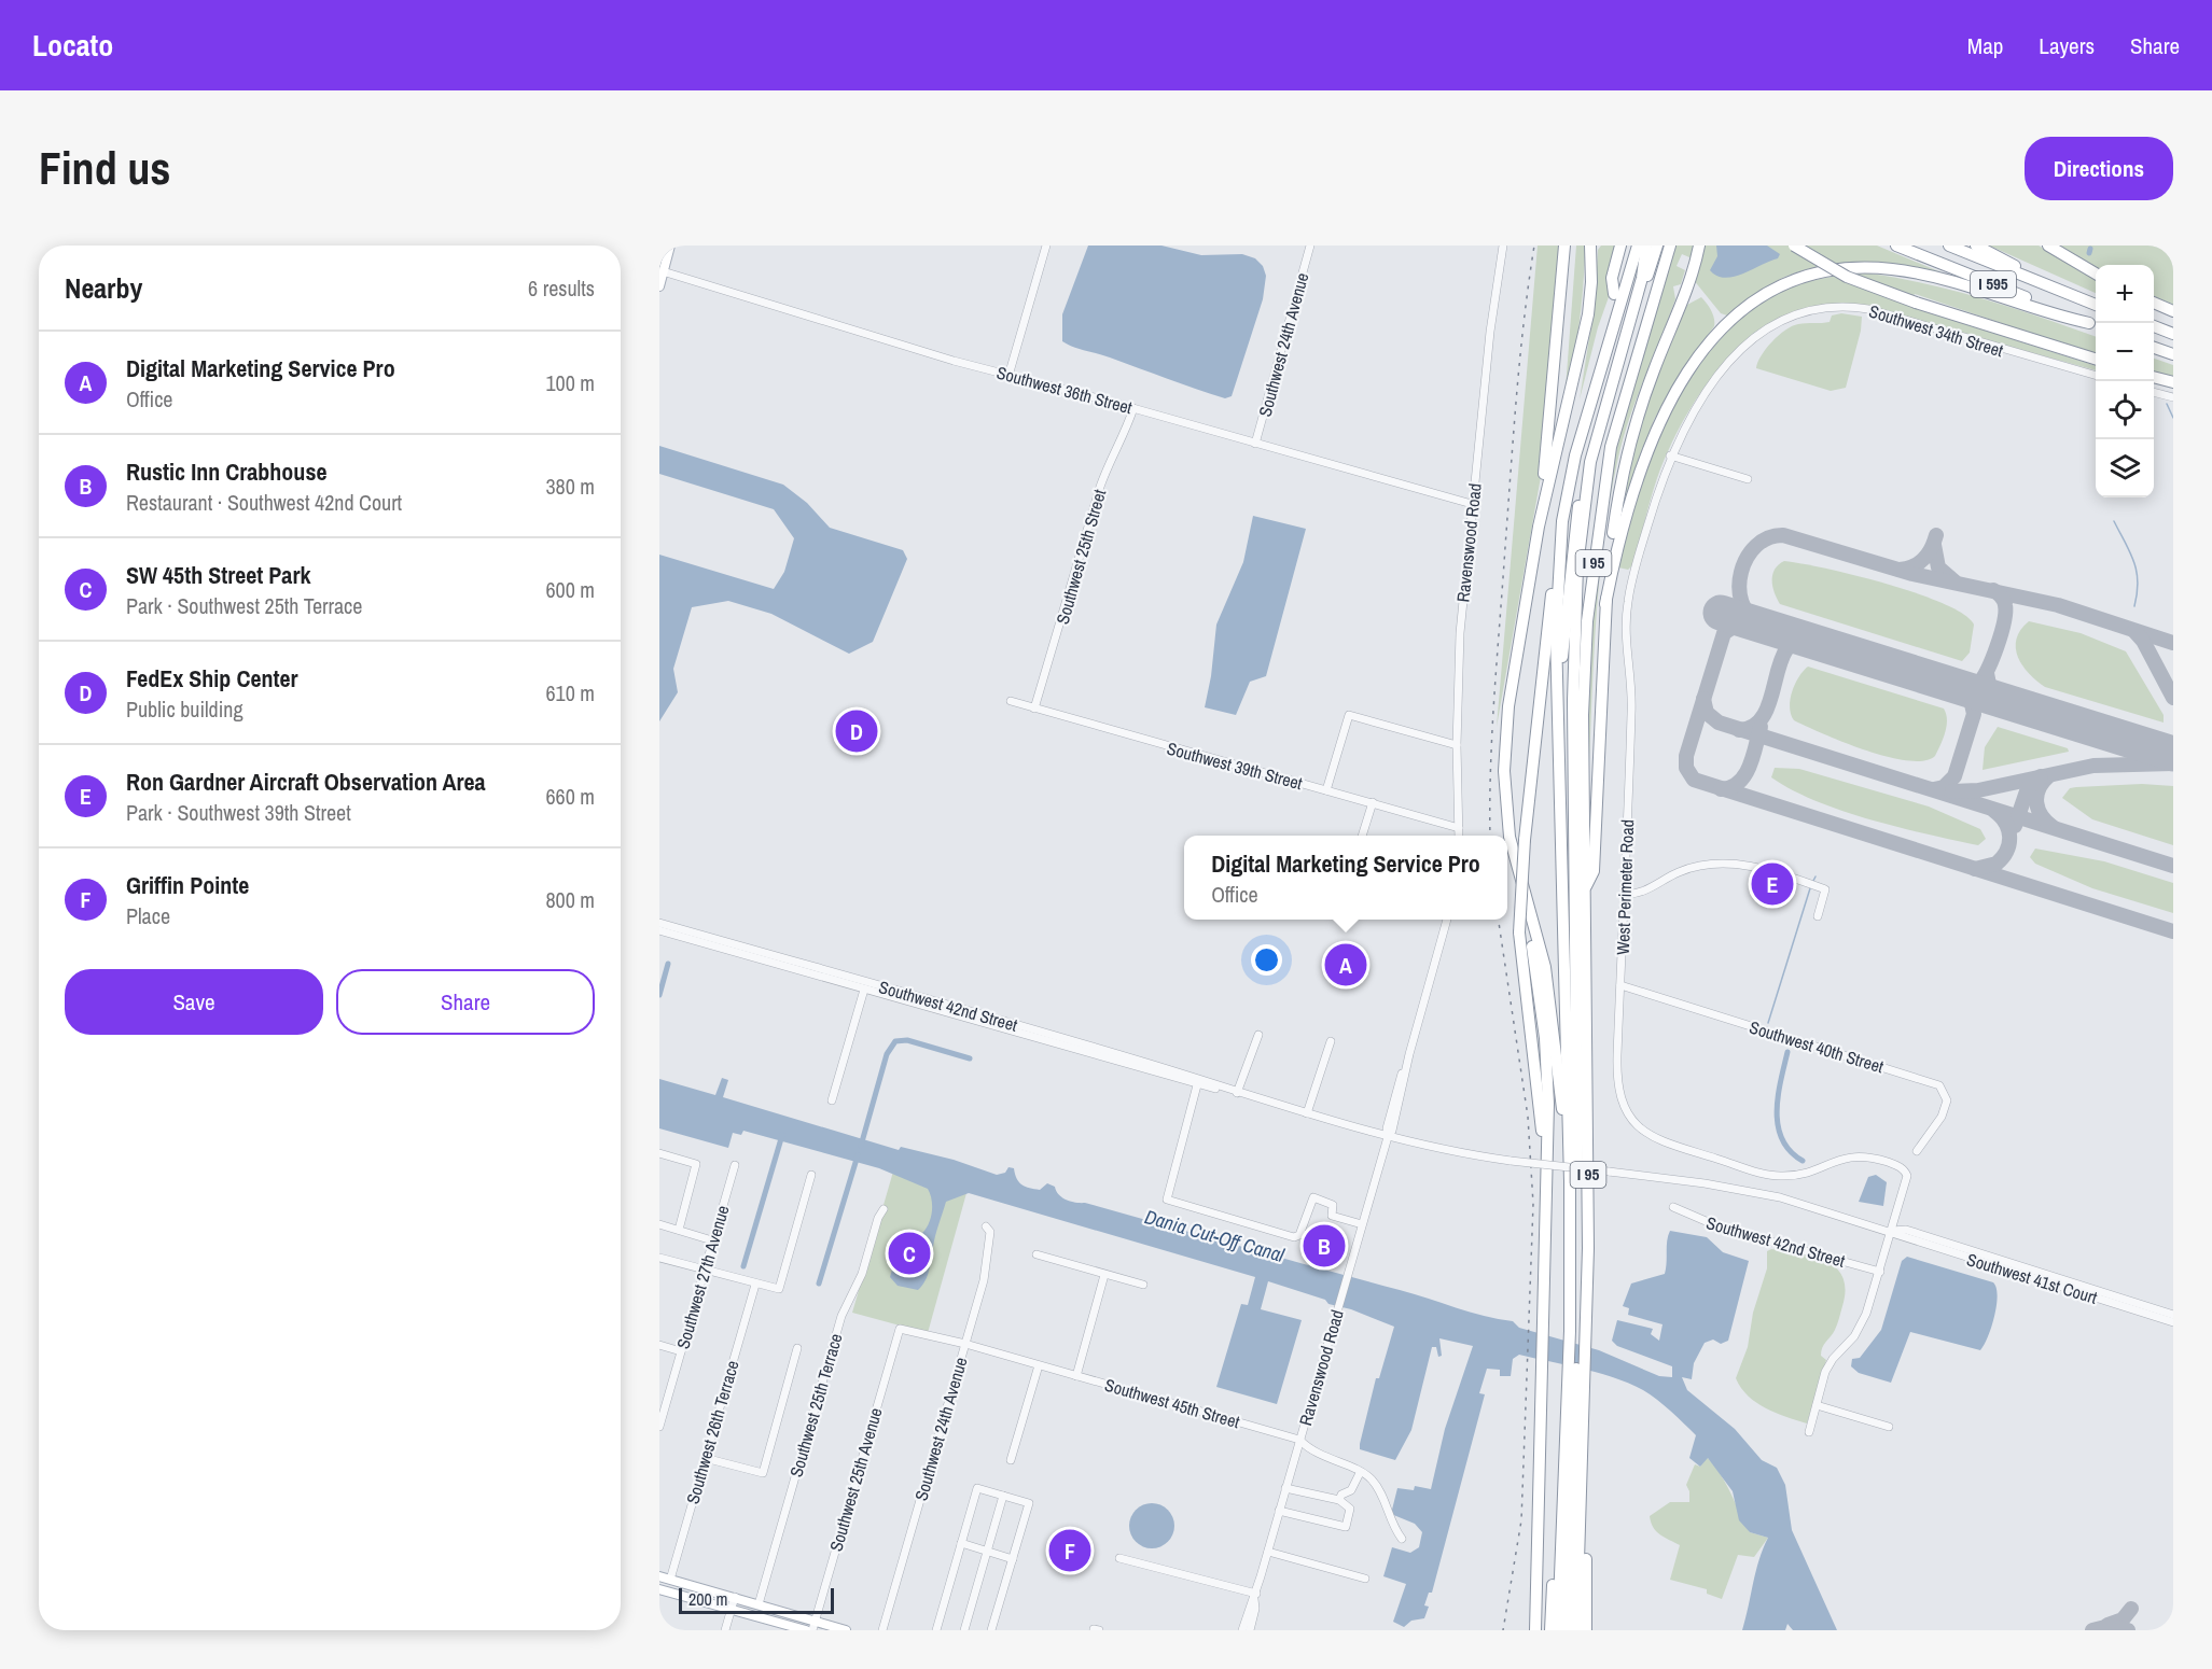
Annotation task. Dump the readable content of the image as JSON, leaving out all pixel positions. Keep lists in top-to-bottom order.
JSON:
{
  "streets": {
    "highway": ["I 595", "I 95"],
    "street": [
      "Southwest 34th Street",
      "Southwest 24th Avenue",
      "Southwest 36th Street",
      "Ravenswood Road",
      "Southwest 25th Street",
      "Southwest 39th Street",
      "West Perimeter Road",
      "Southwest 42nd Street",
      "Southwest 40th Street",
      "Southwest 27th Avenue",
      "Southwest 41st Court",
      "Southwest 45th Street",
      "Southwest 25th Terrace",
      "Southwest 26th Terrace",
      "Southwest 25th Avenue"
    ]
  },
  "crossings": [
    ["Southwest 34th Street", "West Perimeter Road"],
    ["Southwest 24th Avenue", "Southwest 36th Street"],
    ["Southwest 24th Avenue", "Southwest 45th Street"],
    ["Southwest 36th Street", "Ravenswood Road"],
    ["Southwest 36th Street", "Southwest 25th Street"],
    ["Ravenswood Road", "Southwest 39th Street"],
    ["Ravenswood Road", "Southwest 42nd Street"],
    ["Ravenswood Road", "Southwest 45th Street"],
    ["Southwest 25th Street", "Southwest 39th Street"],
    ["West Perimeter Road", "Southwest 40th Street"],
    ["West Perimeter Road", "Southwest 41st Court"],
    ["Southwest 42nd Street", "Southwest 41st Court"],
    ["Southwest 45th Street", "Southwest 25th Avenue"]
  ],
  "water": ["Dania Cut-Off Canal"],
  "scale_bar": "200 m",
  "page": {
    "header": "Locato",
    "nav": ["Map", "Layers", "Share"],
    "buttons": [
      "Directions",
      ["Save", "Share"]
    ],
    "title": "Find us",
    "heading": ["Nearby", "6 results"],
    "map_buttons": ["+", "−"],
    "list": [
      {
        "mark": "A",
        "name": "Digital Marketing Service Pro",
        "note": "Office",
        "value": "100 m"
      },
      {
        "mark": "B",
        "name": "Rustic Inn Crabhouse",
        "note": "Restaurant · Southwest 42nd Court",
        "value": "380 m"
      },
      {
        "mark": "C",
        "name": "SW 45th Street Park",
        "note": "Park · Southwest 25th Terrace",
        "value": "600 m"
      },
      {
        "mark": "D",
        "name": "FedEx Ship Center",
        "note": "Public building",
        "value": "610 m"
      },
      {
        "mark": "E",
        "name": "Ron Gardner Aircraft Observation Area",
        "note": "Park · Southwest 39th Street",
        "value": "660 m"
      },
      {
        "mark": "F",
        "name": "Griffin Pointe",
        "note": "Place",
        "value": "800 m"
      }
    ],
    "pins": [
      "D",
      "E",
      "A",
      "B",
      "C",
      "F"
    ],
    "popup": ["Digital Marketing Service Pro", "Office"],
    "scale": "200 m"
  }
}
